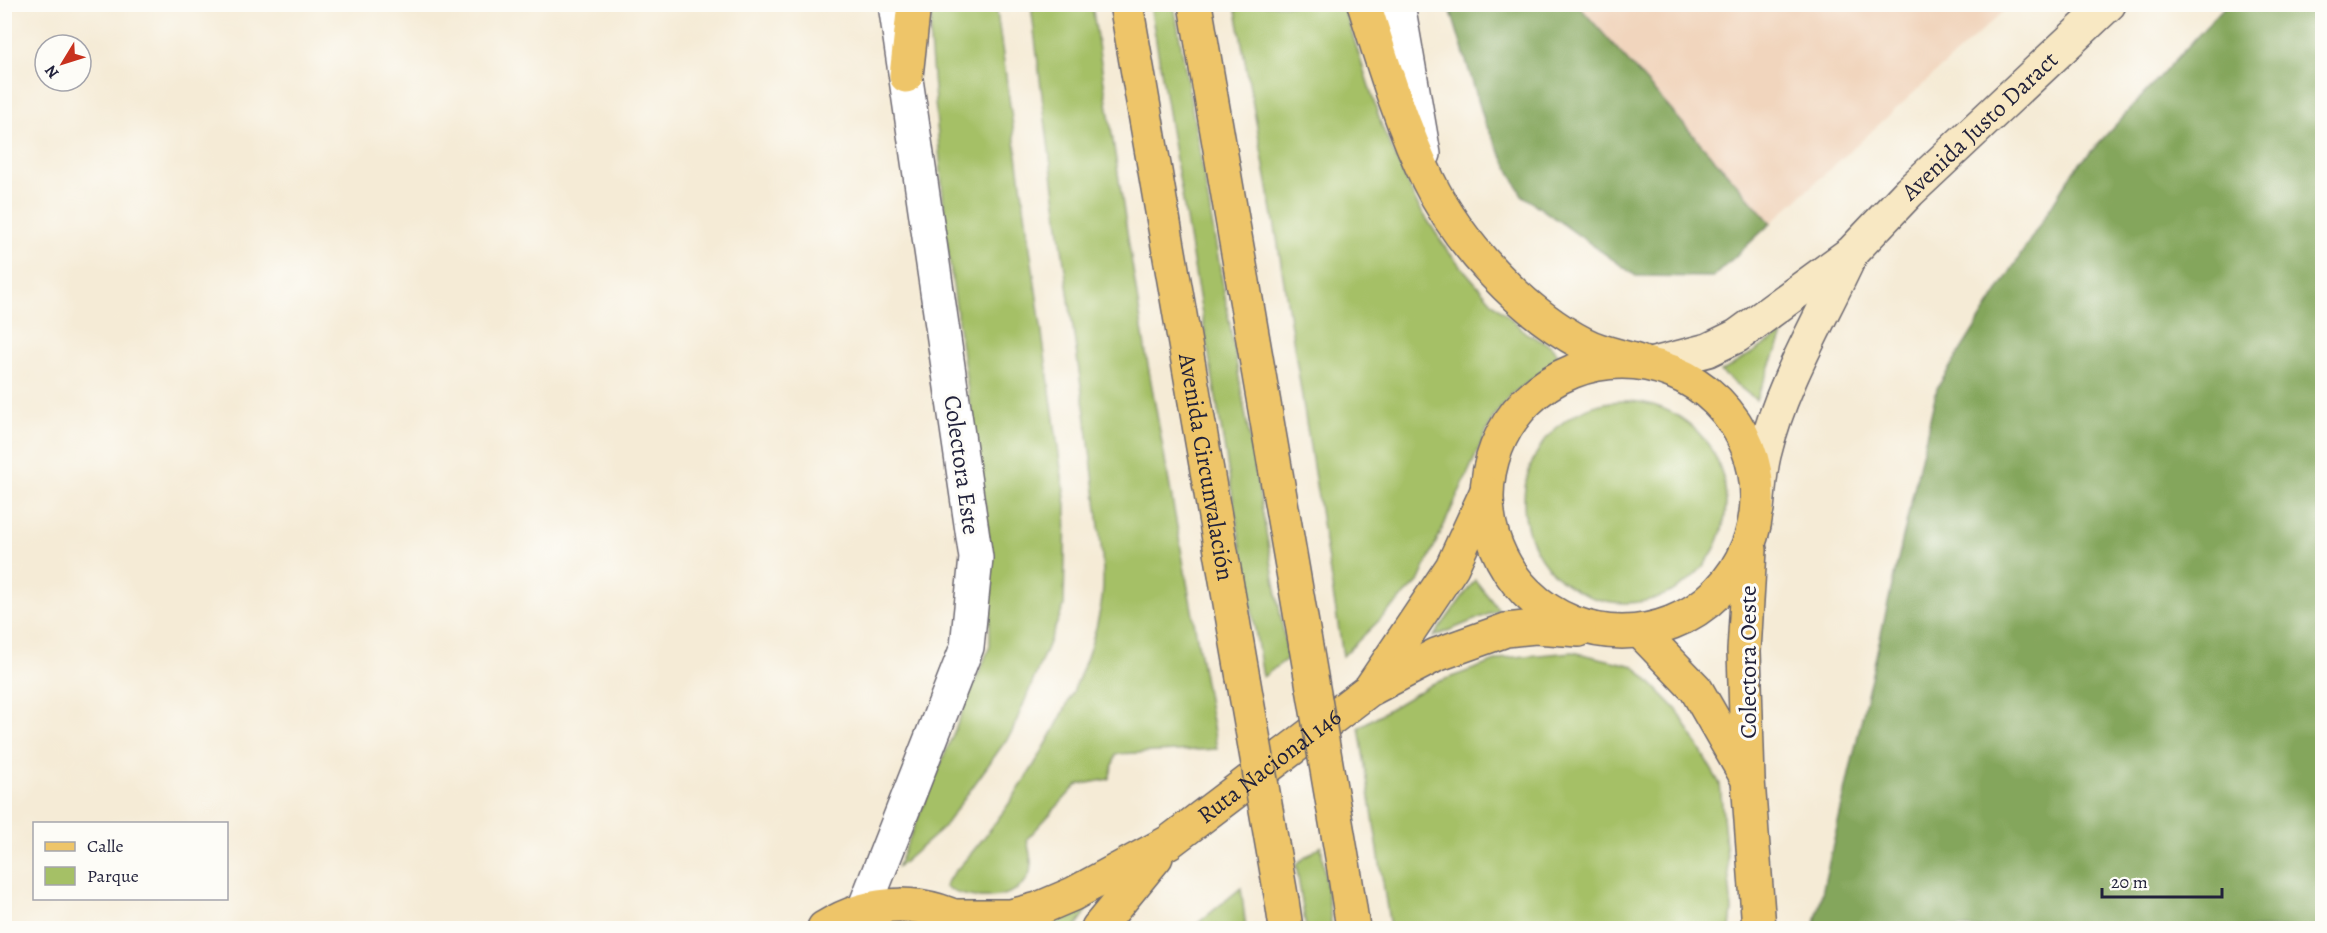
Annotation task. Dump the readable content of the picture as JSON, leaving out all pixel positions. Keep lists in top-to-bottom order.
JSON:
{
  "streets": {
    "main road": [
      "Avenida Justo Daract",
      "Avenida Circunvalación",
      "Colectora Oeste",
      "Ruta Nacional 146"
    ],
    "street": ["Colectora Este"]
  },
  "crossings": [
    ["Avenida Justo Daract", "Ruta Nacional 146"],
    ["Colectora Este", "Ruta Nacional 146"],
    ["Colectora Oeste", "Ruta Nacional 146"]
  ],
  "legend": ["Calle", "Parque"],
  "scale_bar": "20 m",
  "north": "bottom left"
}
